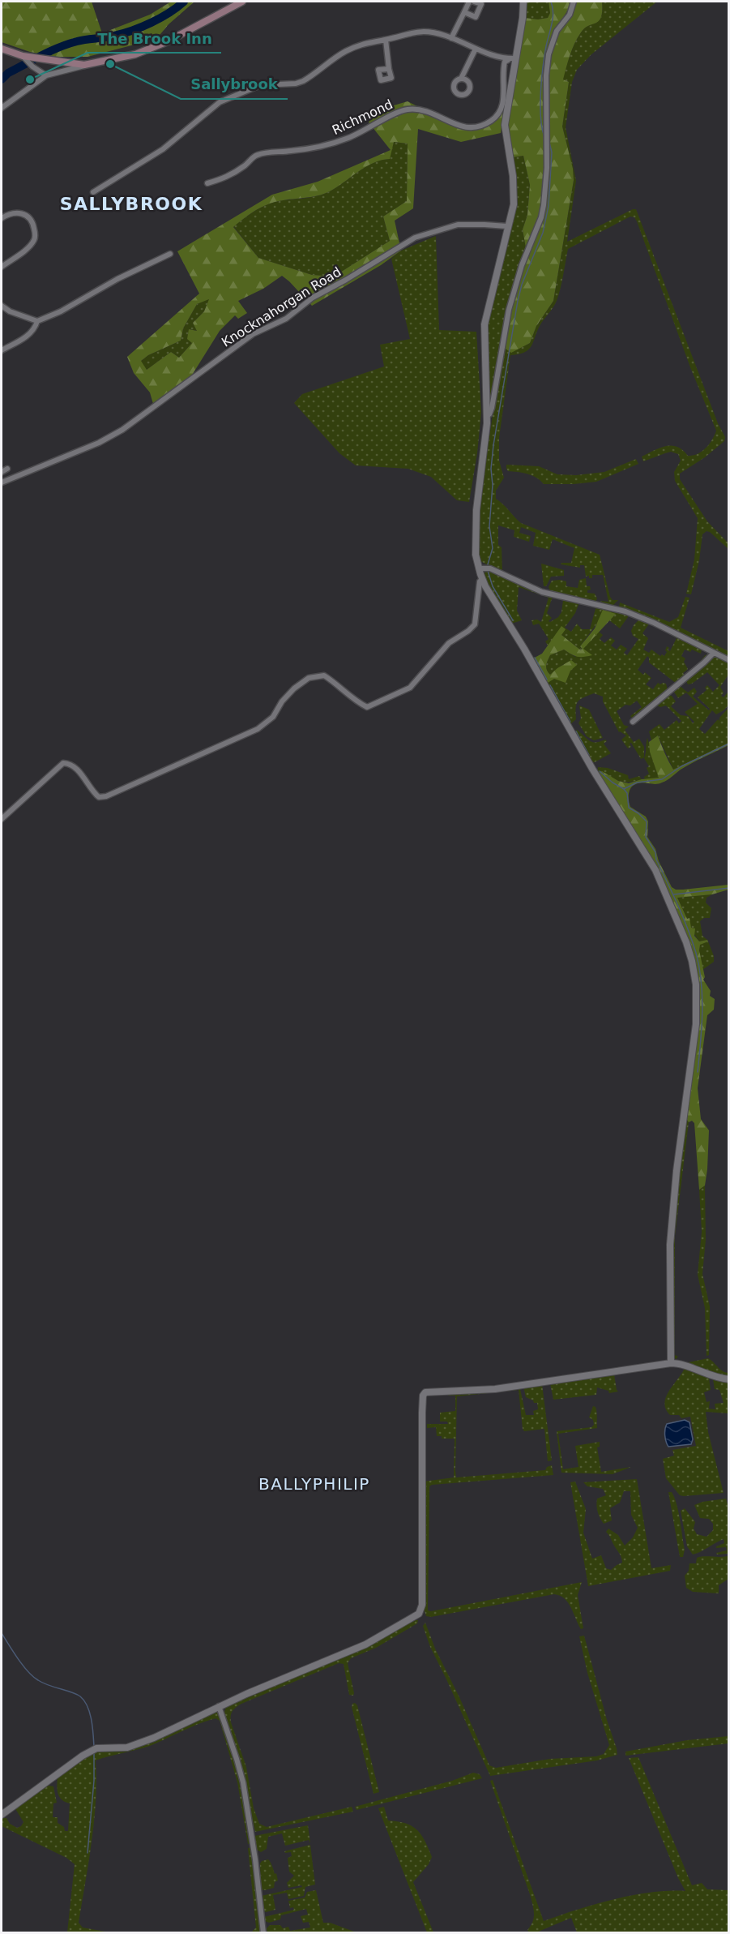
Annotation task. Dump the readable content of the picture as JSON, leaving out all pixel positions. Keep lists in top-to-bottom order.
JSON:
{
  "streets": {
    "street": ["Richmond", "Knocknahorgan Road"]
  },
  "districts": ["SALLYBROOK", "BALLYPHILIP"],
  "places": ["Sallybrook", "The Brook Inn"]
}
